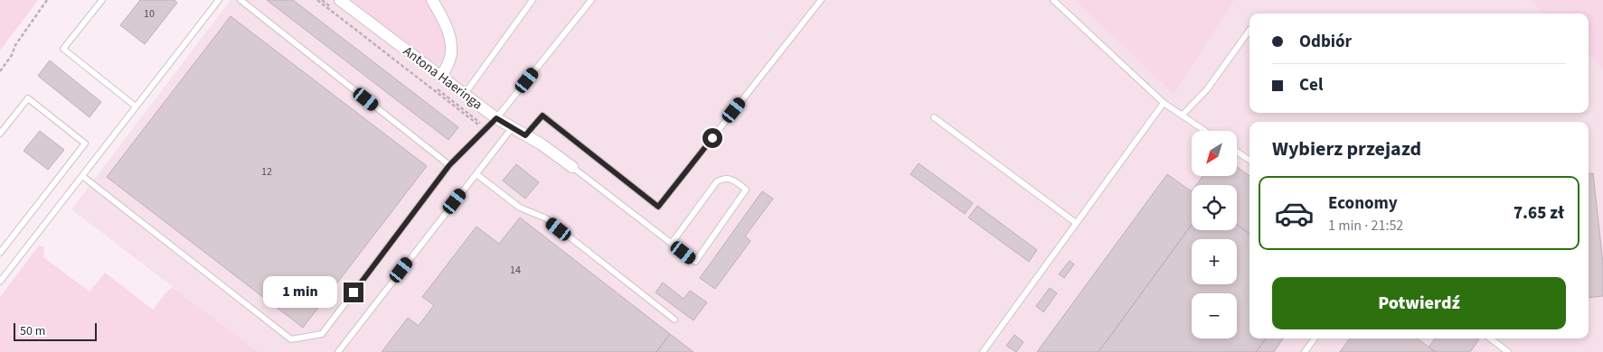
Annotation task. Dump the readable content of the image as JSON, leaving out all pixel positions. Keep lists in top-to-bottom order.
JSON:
{
  "streets": {
    "street": ["Antona Haeringa"]
  },
  "house_numbers": ["10", "12", "14"],
  "scale_bar": "50 m",
  "north": "bottom left",
  "page": {
    "banner": ["Odbiór", "Cel"],
    "heading": "Wybierz przejazd",
    "map_buttons": ["+", "−"],
    "list": [
      {
        "name": "Economy",
        "note": "1 min · 21:52",
        "value": "7.65 zł"
      }
    ],
    "buttons": "Potwierdź",
    "bubble": "1 min",
    "scale": "50 m"
  }
}
